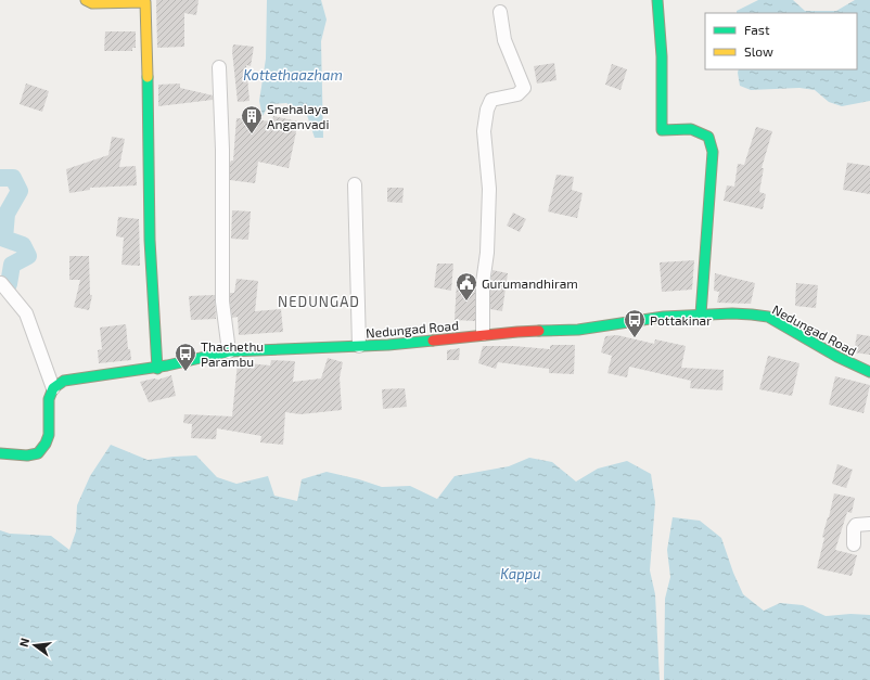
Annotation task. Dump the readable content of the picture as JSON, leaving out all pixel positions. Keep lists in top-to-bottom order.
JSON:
{
  "streets": {
    "main road": ["Nedungad Road"]
  },
  "districts": ["NEDUNGAD"],
  "water": ["Kottethaazham", "Kappu"],
  "places": {
    "building": ["Snehalaya Anganvadi"],
    "public building": ["Gurumandhiram"],
    "bus stop": ["Pottakinar", "Thachethu Parambu"]
  },
  "legend": ["Fast", "Slow"],
  "north": "left"
}
